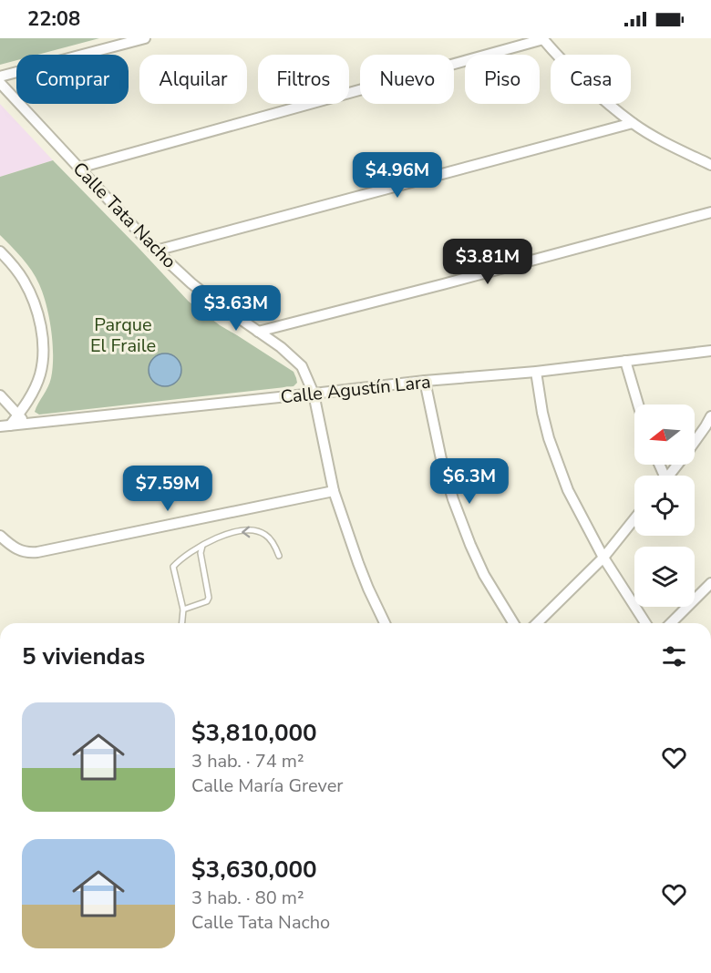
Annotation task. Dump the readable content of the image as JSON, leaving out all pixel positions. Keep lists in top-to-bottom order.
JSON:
{
  "streets": {
    "street": ["Calle Tata Nacho", "Calle Agustín Lara"]
  },
  "crossings": [
    ["Calle Tata Nacho", "Calle Agustín Lara"]
  ],
  "parks": ["Parque El Fraile"],
  "north": "left",
  "page": {
    "status": "22:08",
    "chip": [
      "Comprar",
      "Alquilar",
      "Filtros",
      "Nuevo",
      "Piso",
      "Casa"
    ],
    "price": [
      "$4.96M",
      "$3.81M",
      "$3.63M",
      "$6.3M",
      "$7.59M"
    ],
    "heading": "5 viviendas",
    "list": [
      {
        "name": "$3,810,000",
        "note": "3 hab. · 74 m² · Calle María Grever"
      },
      {
        "name": "$3,630,000",
        "note": "3 hab. · 80 m² · Calle Tata Nacho"
      }
    ]
  }
}
